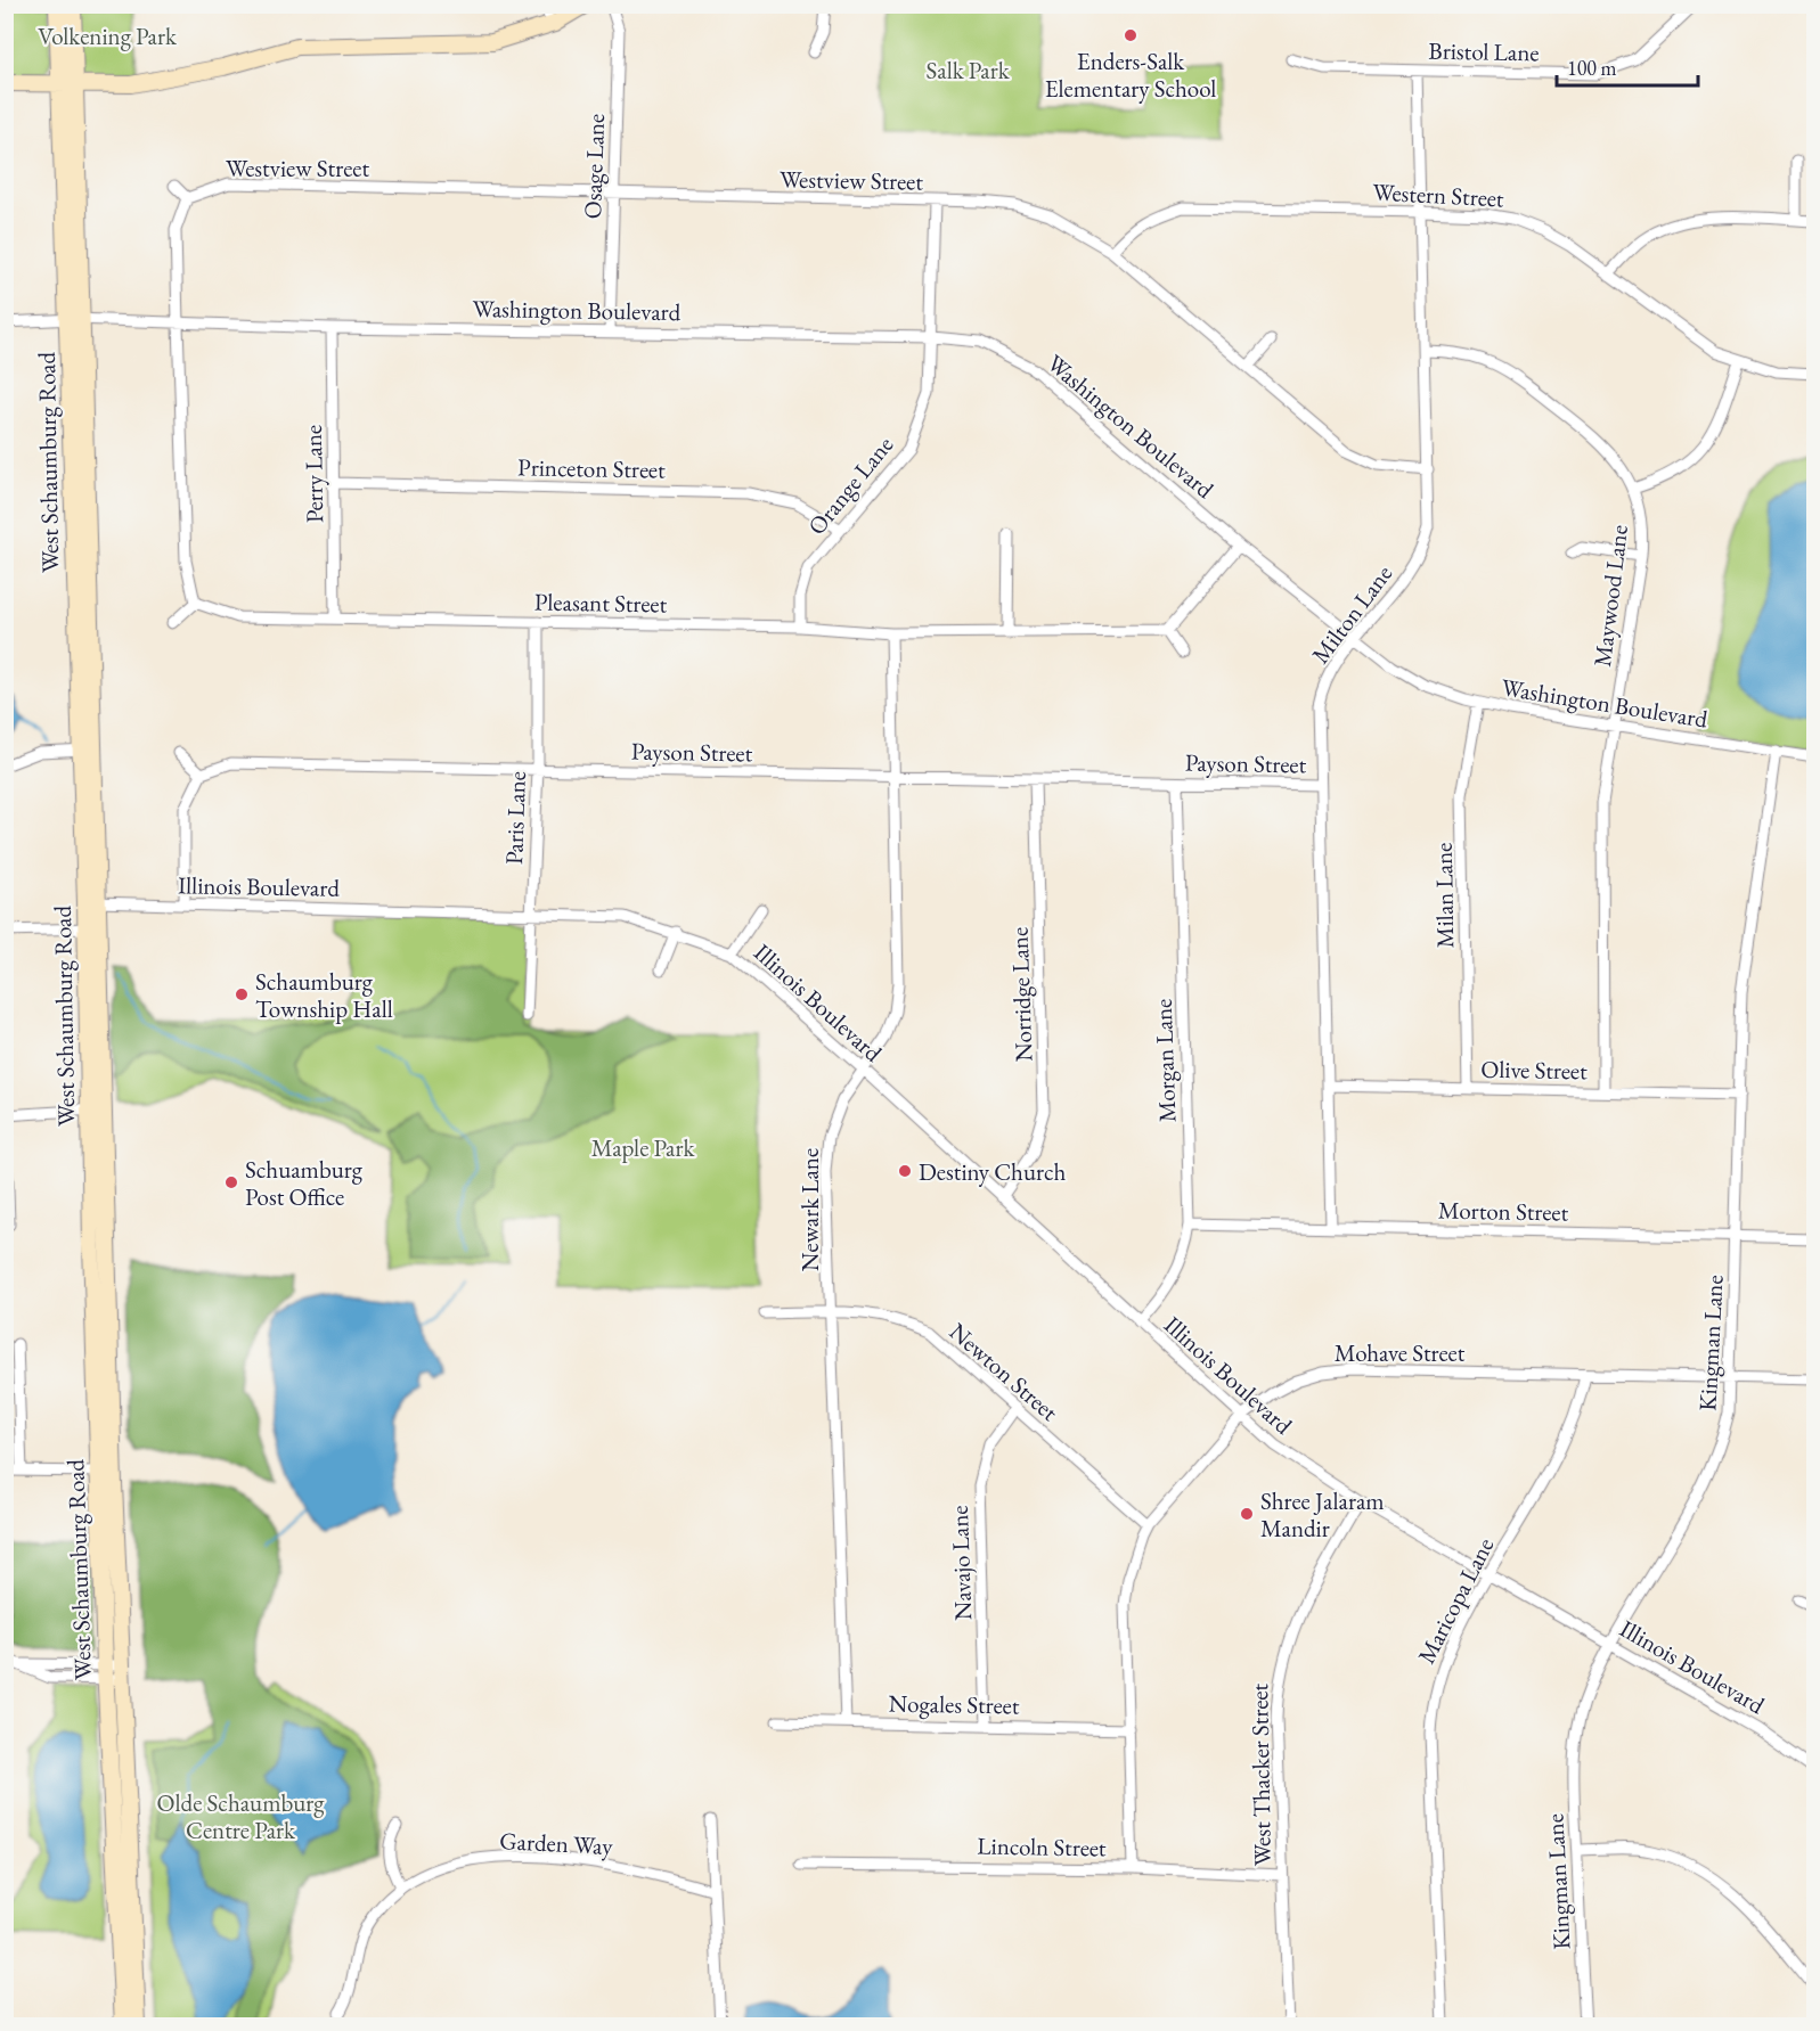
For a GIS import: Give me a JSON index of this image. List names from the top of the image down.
{
  "streets": {
    "main road": ["West Schaumburg Road"],
    "street": [
      "Bristol Lane",
      "Osage Lane",
      "Westview Street",
      "Western Street",
      "Washington Boulevard",
      "Princeton Street",
      "Perry Lane",
      "Orange Lane",
      "Maywood Lane",
      "Pleasant Street",
      "Milton Lane",
      "Payson Street",
      "Paris Lane",
      "Illinois Boulevard",
      "Milan Lane",
      "Norridge Lane",
      "Morgan Lane",
      "Olive Street",
      "Newark Lane",
      "Morton Street",
      "Kingman Lane",
      "Mohave Street",
      "Newton Street",
      "Navajo Lane",
      "Maricopa Lane",
      "Nogales Street",
      "West Thacker Street",
      "Garden Way",
      "Lincoln Street"
    ]
  },
  "crossings": [
    ["Bristol Lane", "Milton Lane"],
    ["Osage Lane", "Westview Street"],
    ["Osage Lane", "Washington Boulevard"],
    ["Westview Street", "Western Street"],
    ["Westview Street", "Orange Lane"],
    ["Westview Street", "Milton Lane"],
    ["Western Street", "Milton Lane"],
    ["Washington Boulevard", "West Schaumburg Road"],
    ["Washington Boulevard", "Perry Lane"],
    ["Washington Boulevard", "Orange Lane"],
    ["Washington Boulevard", "Maywood Lane"],
    ["Washington Boulevard", "Milton Lane"],
    ["Washington Boulevard", "Milan Lane"],
    ["Washington Boulevard", "Kingman Lane"],
    ["West Schaumburg Road", "Illinois Boulevard"],
    ["Princeton Street", "Perry Lane"],
    ["Princeton Street", "Orange Lane"],
    ["Perry Lane", "Pleasant Street"],
    ["Orange Lane", "Pleasant Street"],
    ["Maywood Lane", "Milton Lane"],
    ["Maywood Lane", "Olive Street"],
    ["Pleasant Street", "Paris Lane"],
    ["Pleasant Street", "Newark Lane"],
    ["Milton Lane", "Payson Street"],
    ["Milton Lane", "Olive Street"],
    ["Milton Lane", "Morton Street"],
    ["Payson Street", "Paris Lane"],
    ["Payson Street", "Norridge Lane"],
    ["Payson Street", "Morgan Lane"],
    ["Payson Street", "Newark Lane"],
    ["Paris Lane", "Illinois Boulevard"],
    ["Illinois Boulevard", "Norridge Lane"],
    ["Illinois Boulevard", "Morgan Lane"],
    ["Illinois Boulevard", "Newark Lane"],
    ["Illinois Boulevard", "Kingman Lane"],
    ["Illinois Boulevard", "Mohave Street"],
    ["Illinois Boulevard", "Maricopa Lane"],
    ["Illinois Boulevard", "West Thacker Street"],
    ["Milan Lane", "Olive Street"],
    ["Morgan Lane", "Morton Street"],
    ["Olive Street", "Kingman Lane"],
    ["Newark Lane", "Newton Street"],
    ["Newark Lane", "Nogales Street"],
    ["Morton Street", "Kingman Lane"],
    ["Kingman Lane", "Mohave Street"],
    ["Mohave Street", "Newton Street"],
    ["Mohave Street", "Maricopa Lane"],
    ["Mohave Street", "Nogales Street"],
    ["Mohave Street", "Lincoln Street"],
    ["Newton Street", "Navajo Lane"],
    ["Navajo Lane", "Nogales Street"],
    ["West Thacker Street", "Lincoln Street"]
  ],
  "parks": [
    "Volkening Park",
    "Salk Park",
    "Maple Park",
    "Olde Schaumburg Centre Park"
  ],
  "places": [
    "Enders-Salk Elementary School",
    "Schaumburg Township Hall",
    "Destiny Church",
    "Schuamburg Post Office",
    "Shree Jalaram Mandir"
  ],
  "scale_bar": "100 m"
}
